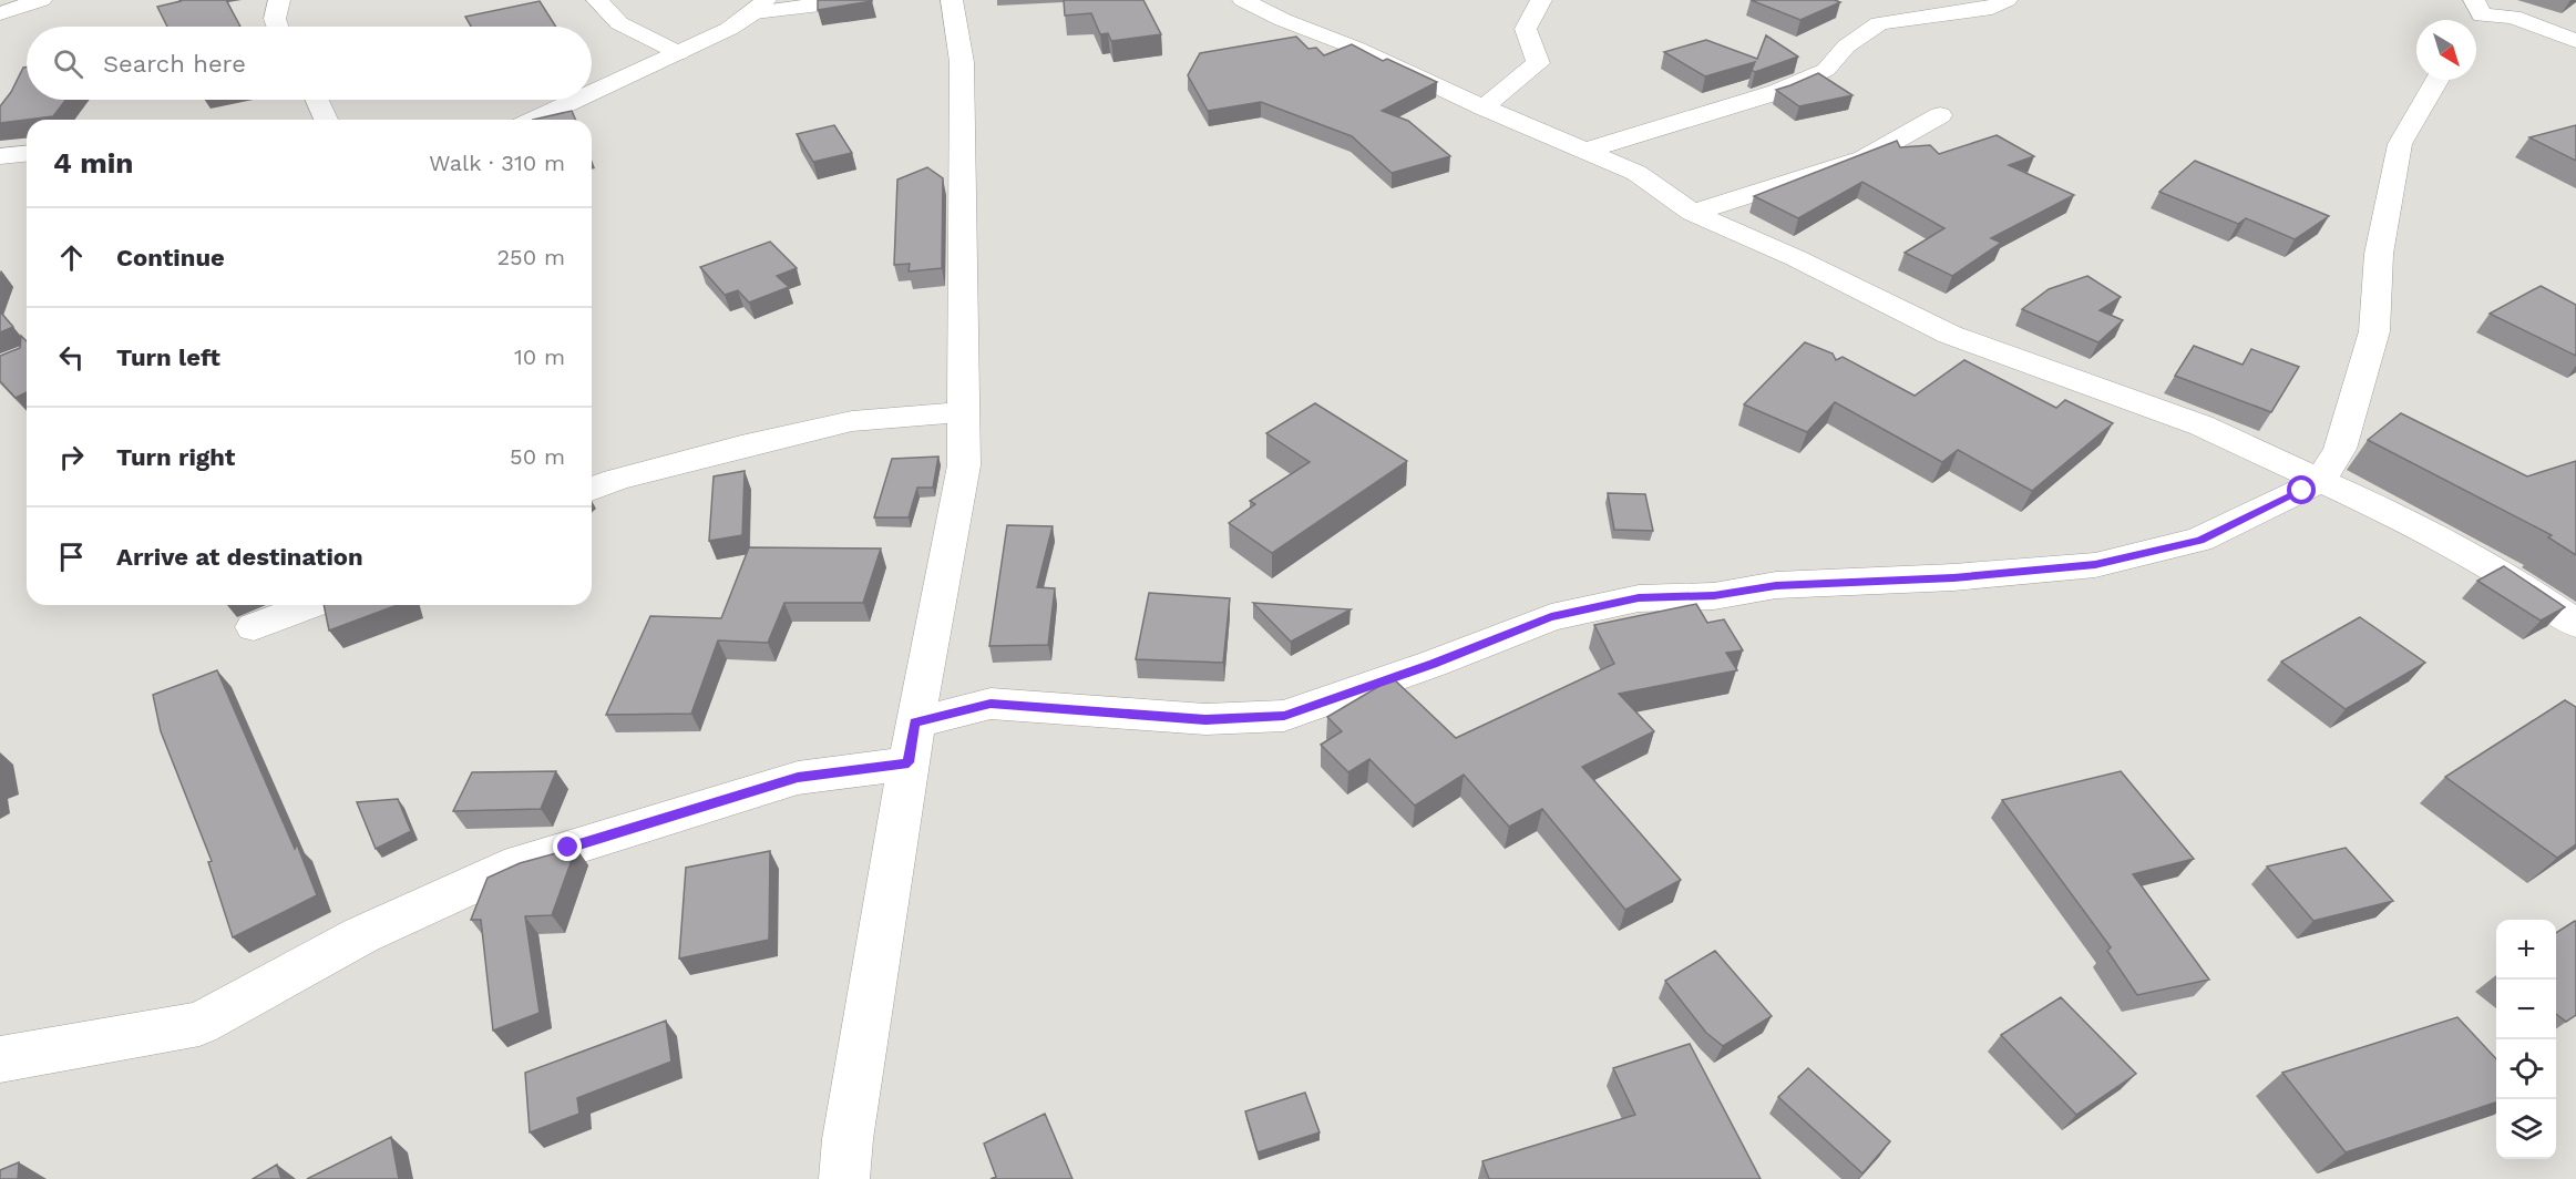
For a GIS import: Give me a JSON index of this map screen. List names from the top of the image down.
{
  "north": "bottom right",
  "page": {
    "search": "Search here",
    "heading": ["4 min", "Walk · 310 m"],
    "list": [
      ["Continue", "250 m"],
      ["Turn left", "10 m"],
      ["Turn right", "50 m"],
      "Arrive at destination"
    ],
    "map_buttons": ["+", "−"]
  }
}
